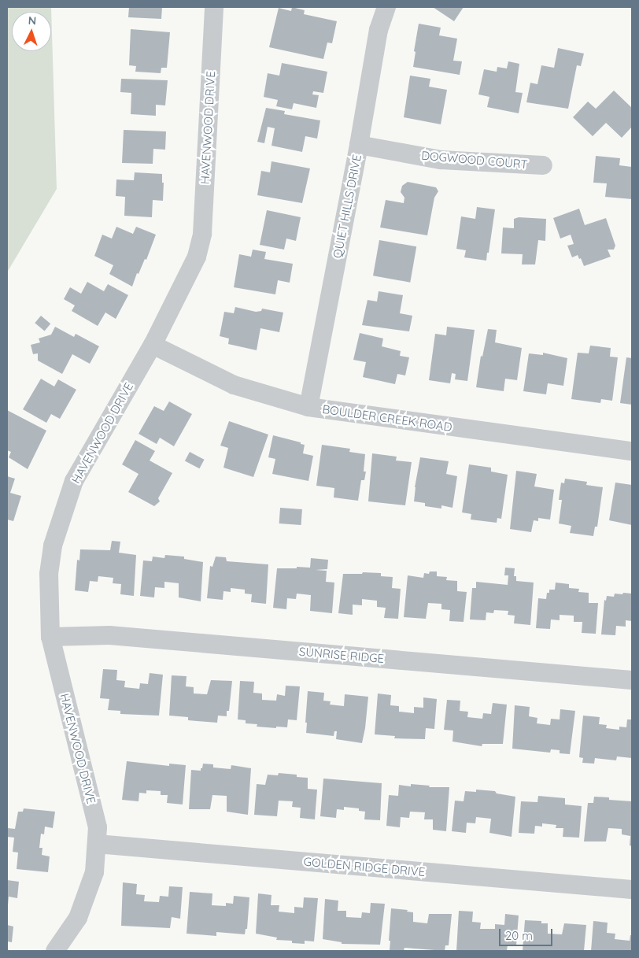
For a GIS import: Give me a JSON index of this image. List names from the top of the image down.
{
  "streets": {
    "street": [
      "HAVENWOOD DRIVE",
      "DOGWOOD COURT",
      "QUIET HILLS DRIVE",
      "BOULDER CREEK ROAD",
      "SUNRISE RIDGE",
      "GOLDEN RIDGE DRIVE"
    ]
  },
  "crossings": [
    ["HAVENWOOD DRIVE", "BOULDER CREEK ROAD"],
    ["HAVENWOOD DRIVE", "SUNRISE RIDGE"],
    ["HAVENWOOD DRIVE", "GOLDEN RIDGE DRIVE"],
    ["DOGWOOD COURT", "QUIET HILLS DRIVE"],
    ["QUIET HILLS DRIVE", "BOULDER CREEK ROAD"]
  ],
  "scale_bar": "20 m",
  "north": "top"
}
